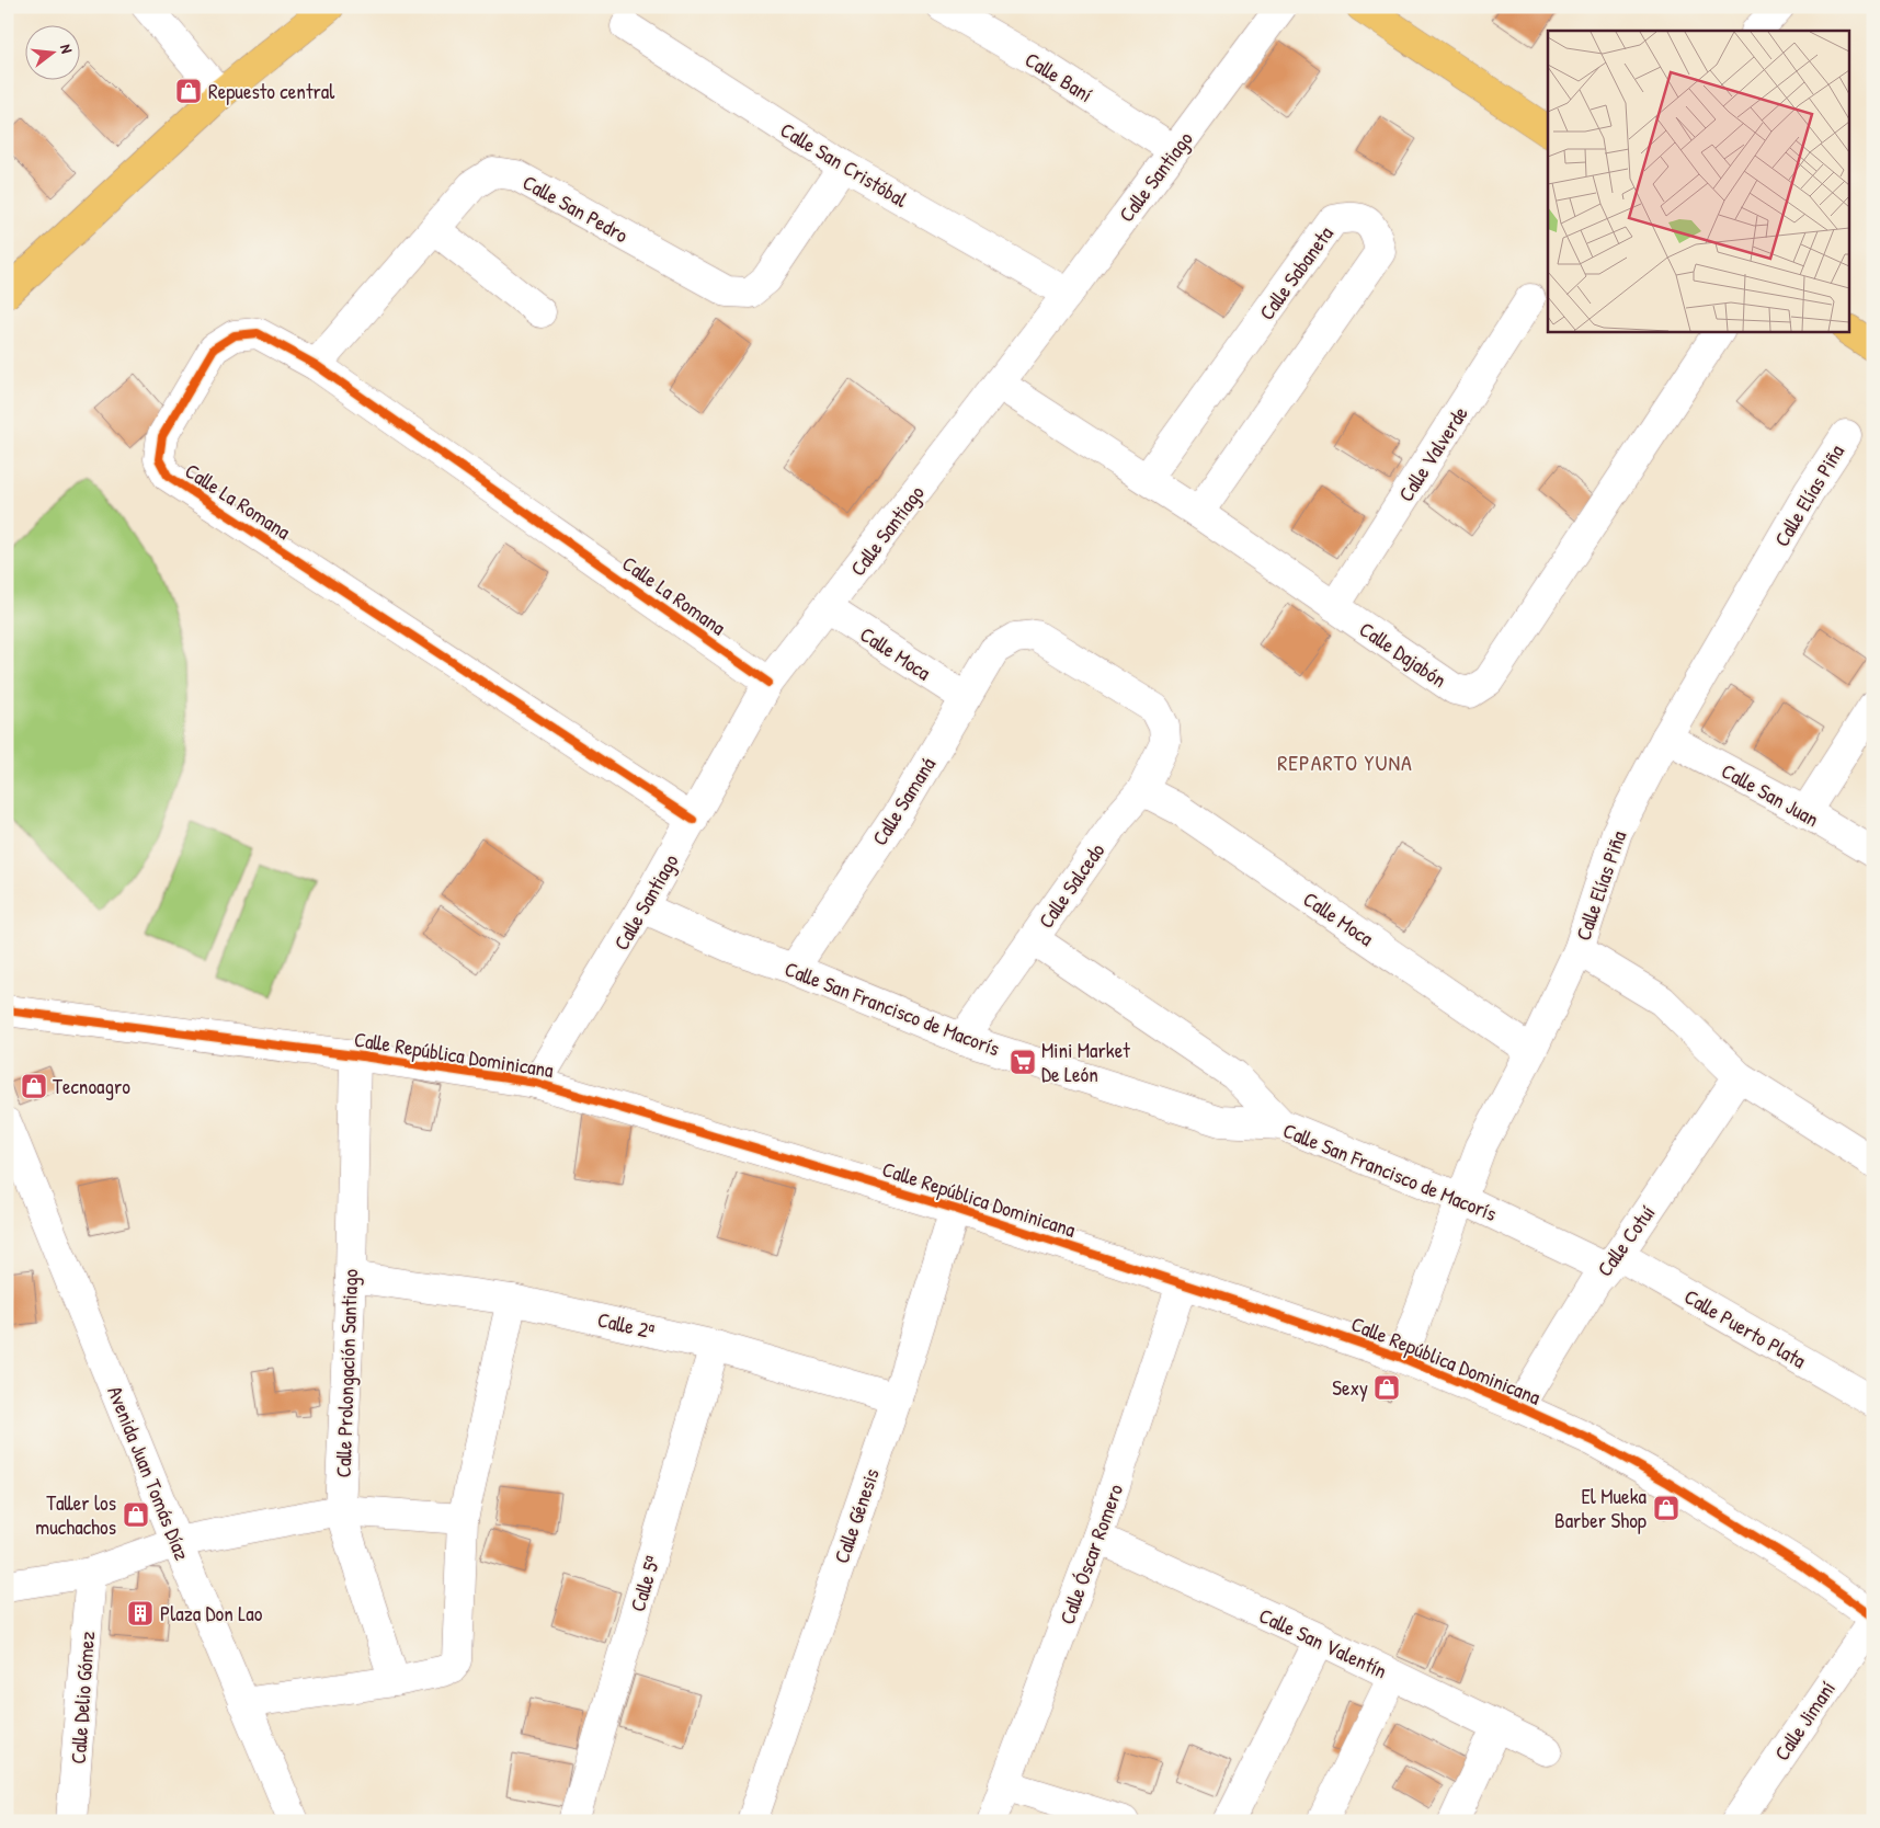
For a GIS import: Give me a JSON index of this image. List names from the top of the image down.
{
  "streets": {
    "street": [
      "Calle Baní",
      "Calle San Cristóbal",
      "Calle Santiago",
      "Calle San Pedro",
      "Calle Sabaneta",
      "Calle Valverde",
      "Calle Elías Piña",
      "Calle La Romana",
      "Calle Moca",
      "Calle Dajabón",
      "Calle San Juan",
      "Calle Samaná",
      "Calle Salcedo",
      "Calle San Francisco de Macorís",
      "Calle República Dominicana",
      "Calle Cotuí",
      "Calle 2ª",
      "Calle Puerto Plata",
      "Calle Prolongación Santiago",
      "Avenida Juan Tomás Díaz",
      "Calle Génesis",
      "Calle Óscar Romero",
      "Calle 5ª",
      "Calle San Valentín",
      "Calle Delio Gómez",
      "Calle Jimaní"
    ]
  },
  "crossings": [
    ["Calle Baní", "Calle Santiago"],
    ["Calle San Cristóbal", "Calle Santiago"],
    ["Calle San Cristóbal", "Calle San Pedro"],
    ["Calle Santiago", "Calle La Romana"],
    ["Calle Santiago", "Calle Moca"],
    ["Calle Santiago", "Calle Dajabón"],
    ["Calle Santiago", "Calle San Francisco de Macorís"],
    ["Calle Santiago", "Calle República Dominicana"],
    ["Calle San Pedro", "Calle La Romana"],
    ["Calle Sabaneta", "Calle Dajabón"],
    ["Calle Valverde", "Calle Dajabón"],
    ["Calle Elías Piña", "Calle Moca"],
    ["Calle Elías Piña", "Calle San Juan"],
    ["Calle Elías Piña", "Calle San Francisco de Macorís"],
    ["Calle Elías Piña", "Calle República Dominicana"],
    ["Calle Moca", "Calle Samaná"],
    ["Calle Moca", "Calle Salcedo"],
    ["Calle Samaná", "Calle Salcedo"],
    ["Calle Samaná", "Calle San Francisco de Macorís"],
    ["Calle Salcedo", "Calle San Francisco de Macorís"],
    ["Calle San Francisco de Macorís", "Calle Cotuí"],
    ["Calle San Francisco de Macorís", "Calle Puerto Plata"],
    ["Calle República Dominicana", "Calle Cotuí"],
    ["Calle República Dominicana", "Calle Prolongación Santiago"],
    ["Calle República Dominicana", "Calle Génesis"],
    ["Calle República Dominicana", "Calle Óscar Romero"],
    ["Calle República Dominicana", "Calle Jimaní"],
    ["Calle Cotuí", "Calle Puerto Plata"],
    ["Calle 2ª", "Calle Prolongación Santiago"],
    ["Calle 2ª", "Calle Génesis"],
    ["Calle 2ª", "Calle 5ª"],
    ["Calle Óscar Romero", "Calle San Valentín"]
  ],
  "districts": ["REPARTO YUNA"],
  "places": {
    "shop": [
      "Repuesto central",
      "Tecnoagro",
      "Sexy",
      "El Mueka Barber Shop",
      "Taller los muchachos"
    ],
    "supermarket": ["Mini Market De León"],
    "building": ["Plaza Don Lao"]
  },
  "north": "right"
}
